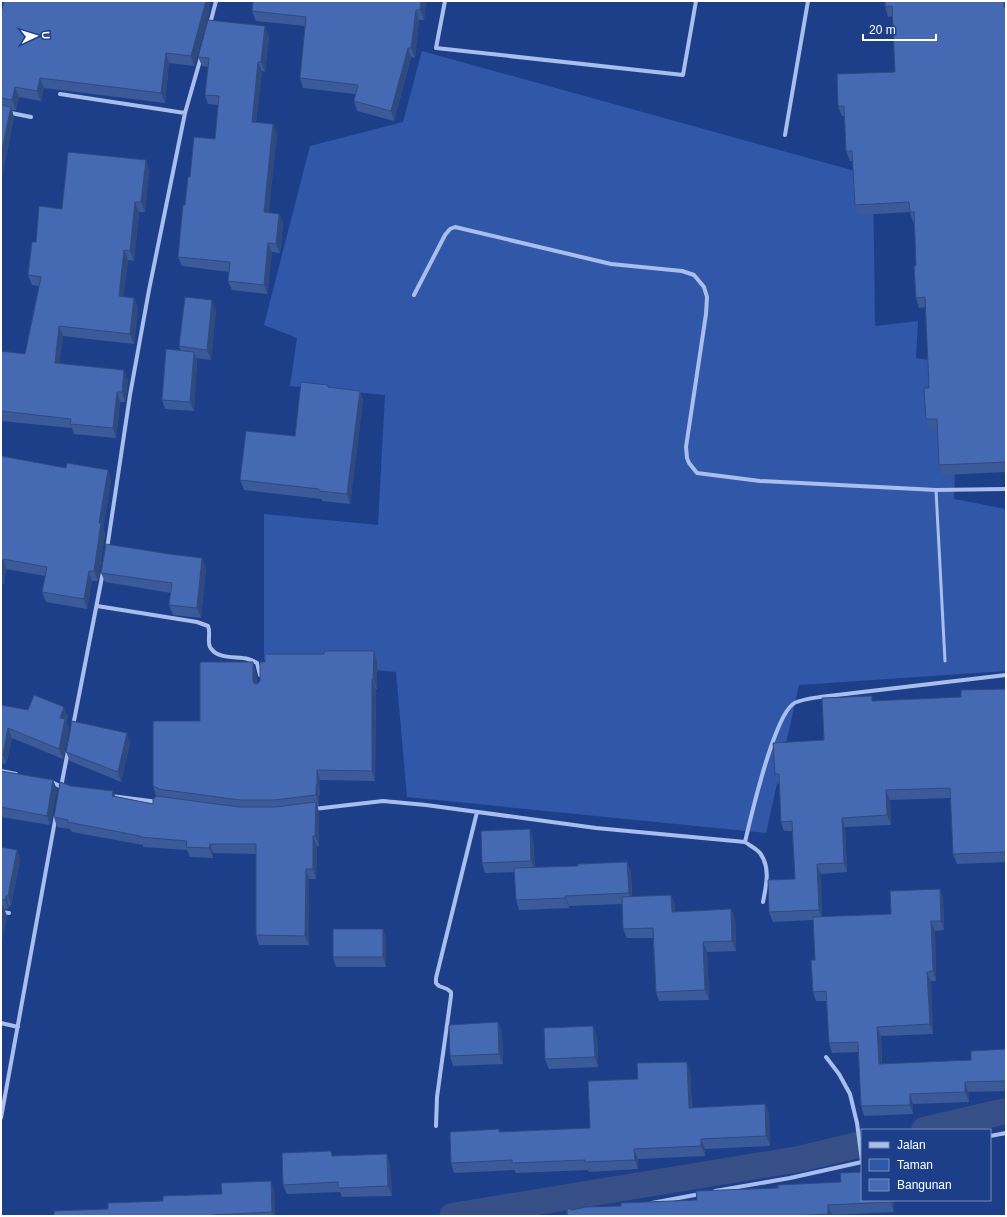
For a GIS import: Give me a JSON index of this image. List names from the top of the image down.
{
  "legend": ["Jalan", "Taman", "Bangunan"],
  "scale_bar": "20 m",
  "north": "right"
}
